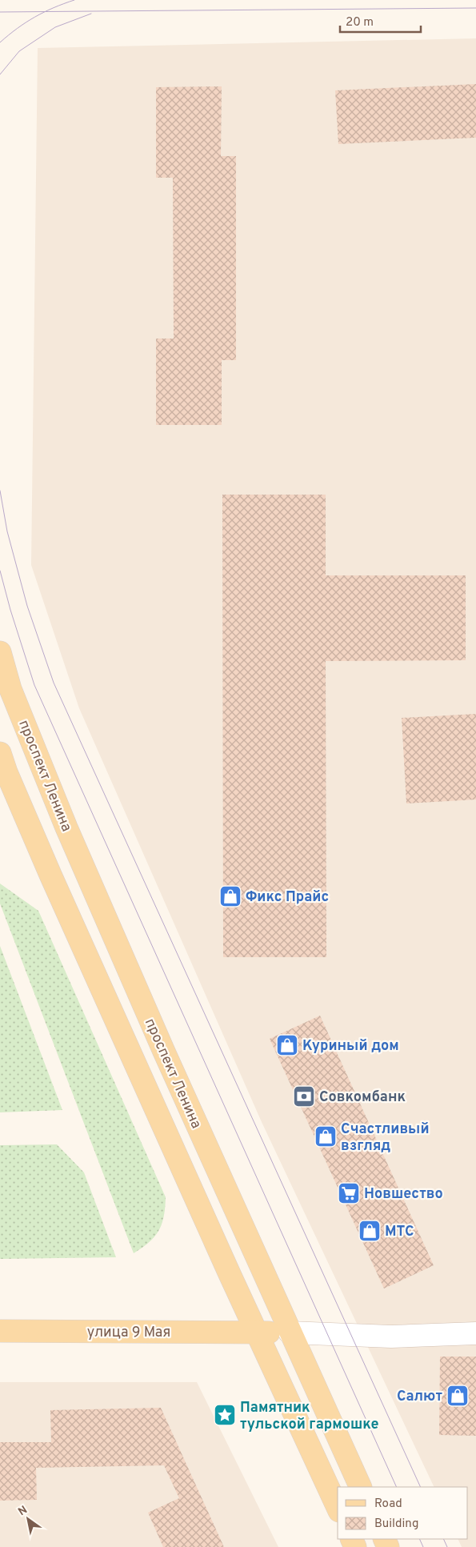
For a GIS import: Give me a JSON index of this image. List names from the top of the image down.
{
  "streets": {
    "main road": ["проспект Ленина", "улица 9 Мая"]
  },
  "crossings": [
    ["проспект Ленина", "улица 9 Мая"]
  ],
  "places": {
    "shop": [
      "Фикс Прайс",
      "Куриный дом",
      "Счастливый взгляд",
      "МТС",
      "Салют"
    ],
    "bank": ["Совкомбанк"],
    "supermarket": ["Новшество"],
    "place": ["Памятник тульской гармошке"]
  },
  "legend": ["Road", "Building"],
  "scale_bar": "20 m",
  "north": "top left"
}
